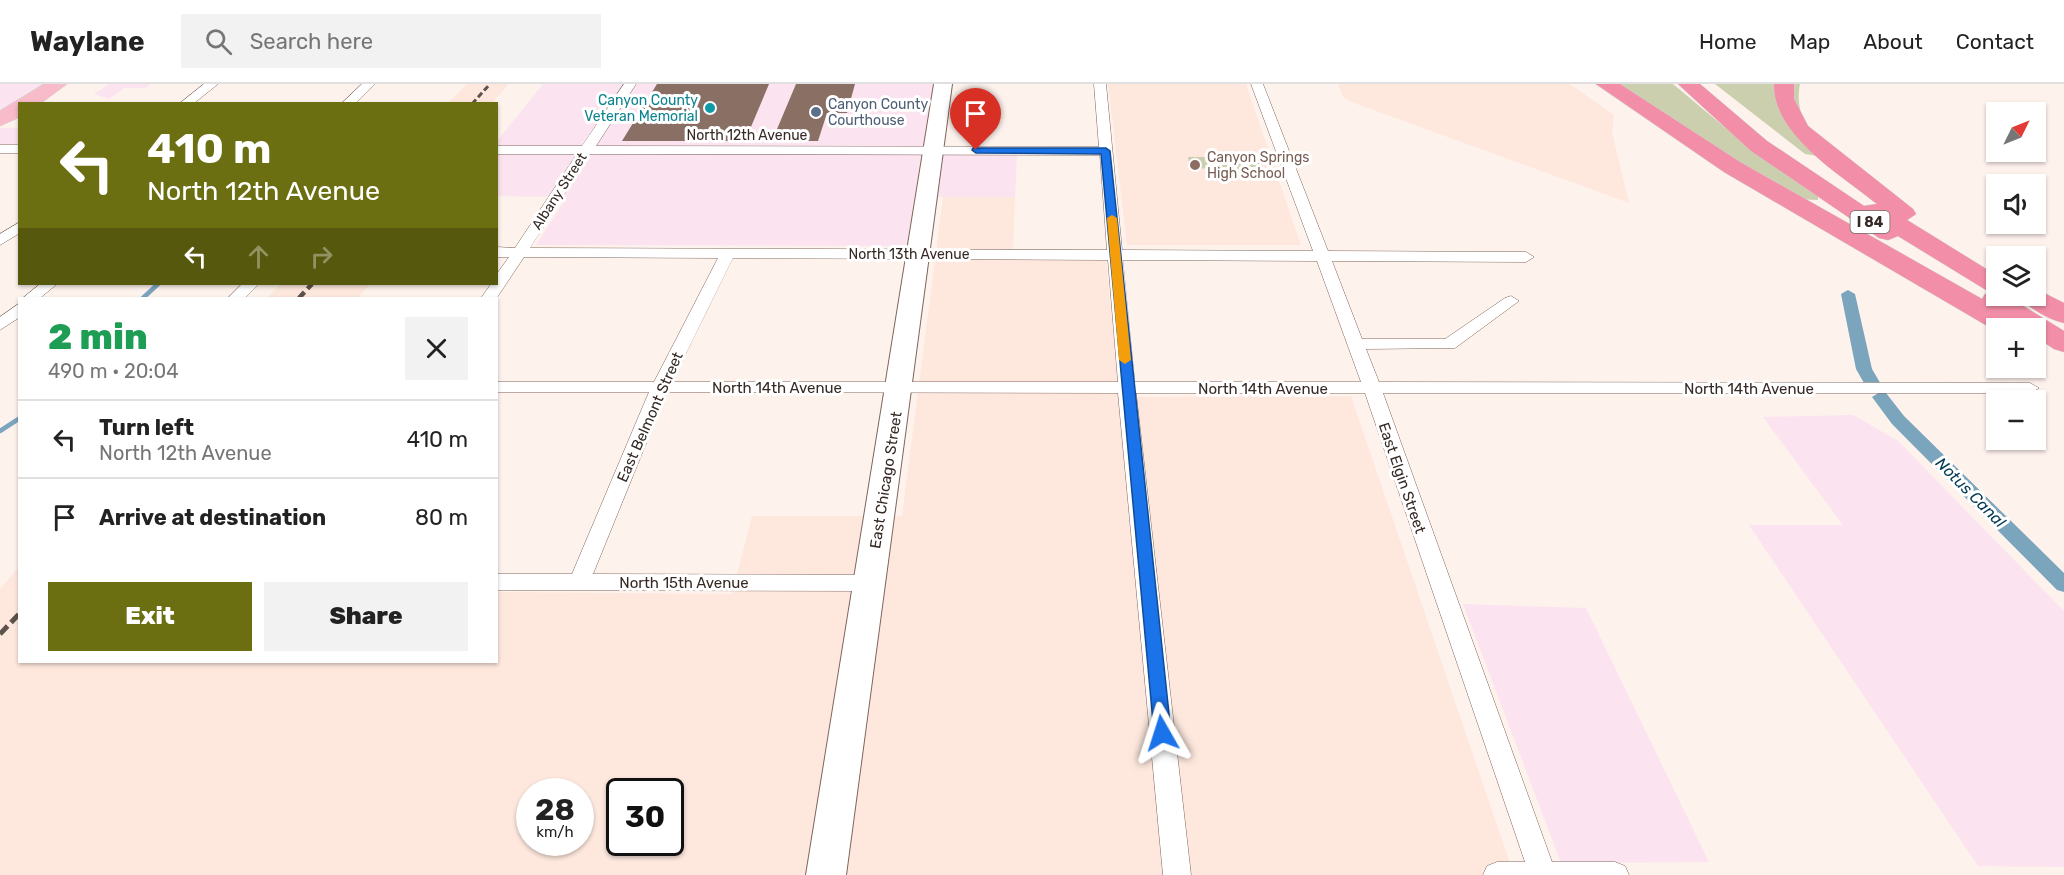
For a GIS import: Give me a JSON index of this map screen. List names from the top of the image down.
{
  "streets": {
    "highway": ["I 84"],
    "street": [
      "North 12th Avenue",
      "Albany Street",
      "North 13th Avenue",
      "North 14th Avenue",
      "East Belmont Street",
      "East Elgin Street",
      "East Chicago Street",
      "North 15th Avenue"
    ]
  },
  "crossings": [
    ["North 12th Avenue", "Albany Street"],
    ["North 12th Avenue", "East Chicago Street"],
    ["Albany Street", "North 13th Avenue"],
    ["North 13th Avenue", "East Belmont Street"],
    ["North 13th Avenue", "East Elgin Street"],
    ["North 13th Avenue", "East Chicago Street"],
    ["North 14th Avenue", "East Belmont Street"],
    ["North 14th Avenue", "East Elgin Street"],
    ["North 14th Avenue", "East Chicago Street"],
    ["East Belmont Street", "North 15th Avenue"],
    ["East Chicago Street", "North 15th Avenue"]
  ],
  "water": ["Notus Canal"],
  "places": ["Canyon County Veteran Memorial", "Canyon County Courthouse", "Canyon Springs High School"],
  "north": "top right",
  "page": {
    "header": "Waylane",
    "search": "Search here",
    "nav": [
      "Home",
      "Map",
      "About",
      "Contact"
    ],
    "map_buttons": ["+", "−"],
    "turn": ["410 m", "North 12th Avenue"],
    "heading": ["2 min", "490 m · 20:04"],
    "list": [
      {
        "name": "Turn left",
        "note": "North 12th Avenue",
        "value": "410 m"
      },
      {
        "name": "Arrive at destination",
        "value": "80 m"
      }
    ],
    "buttons": ["Exit", "Share"],
    "speed": "28 km/h",
    "limit": "30"
  }
}
